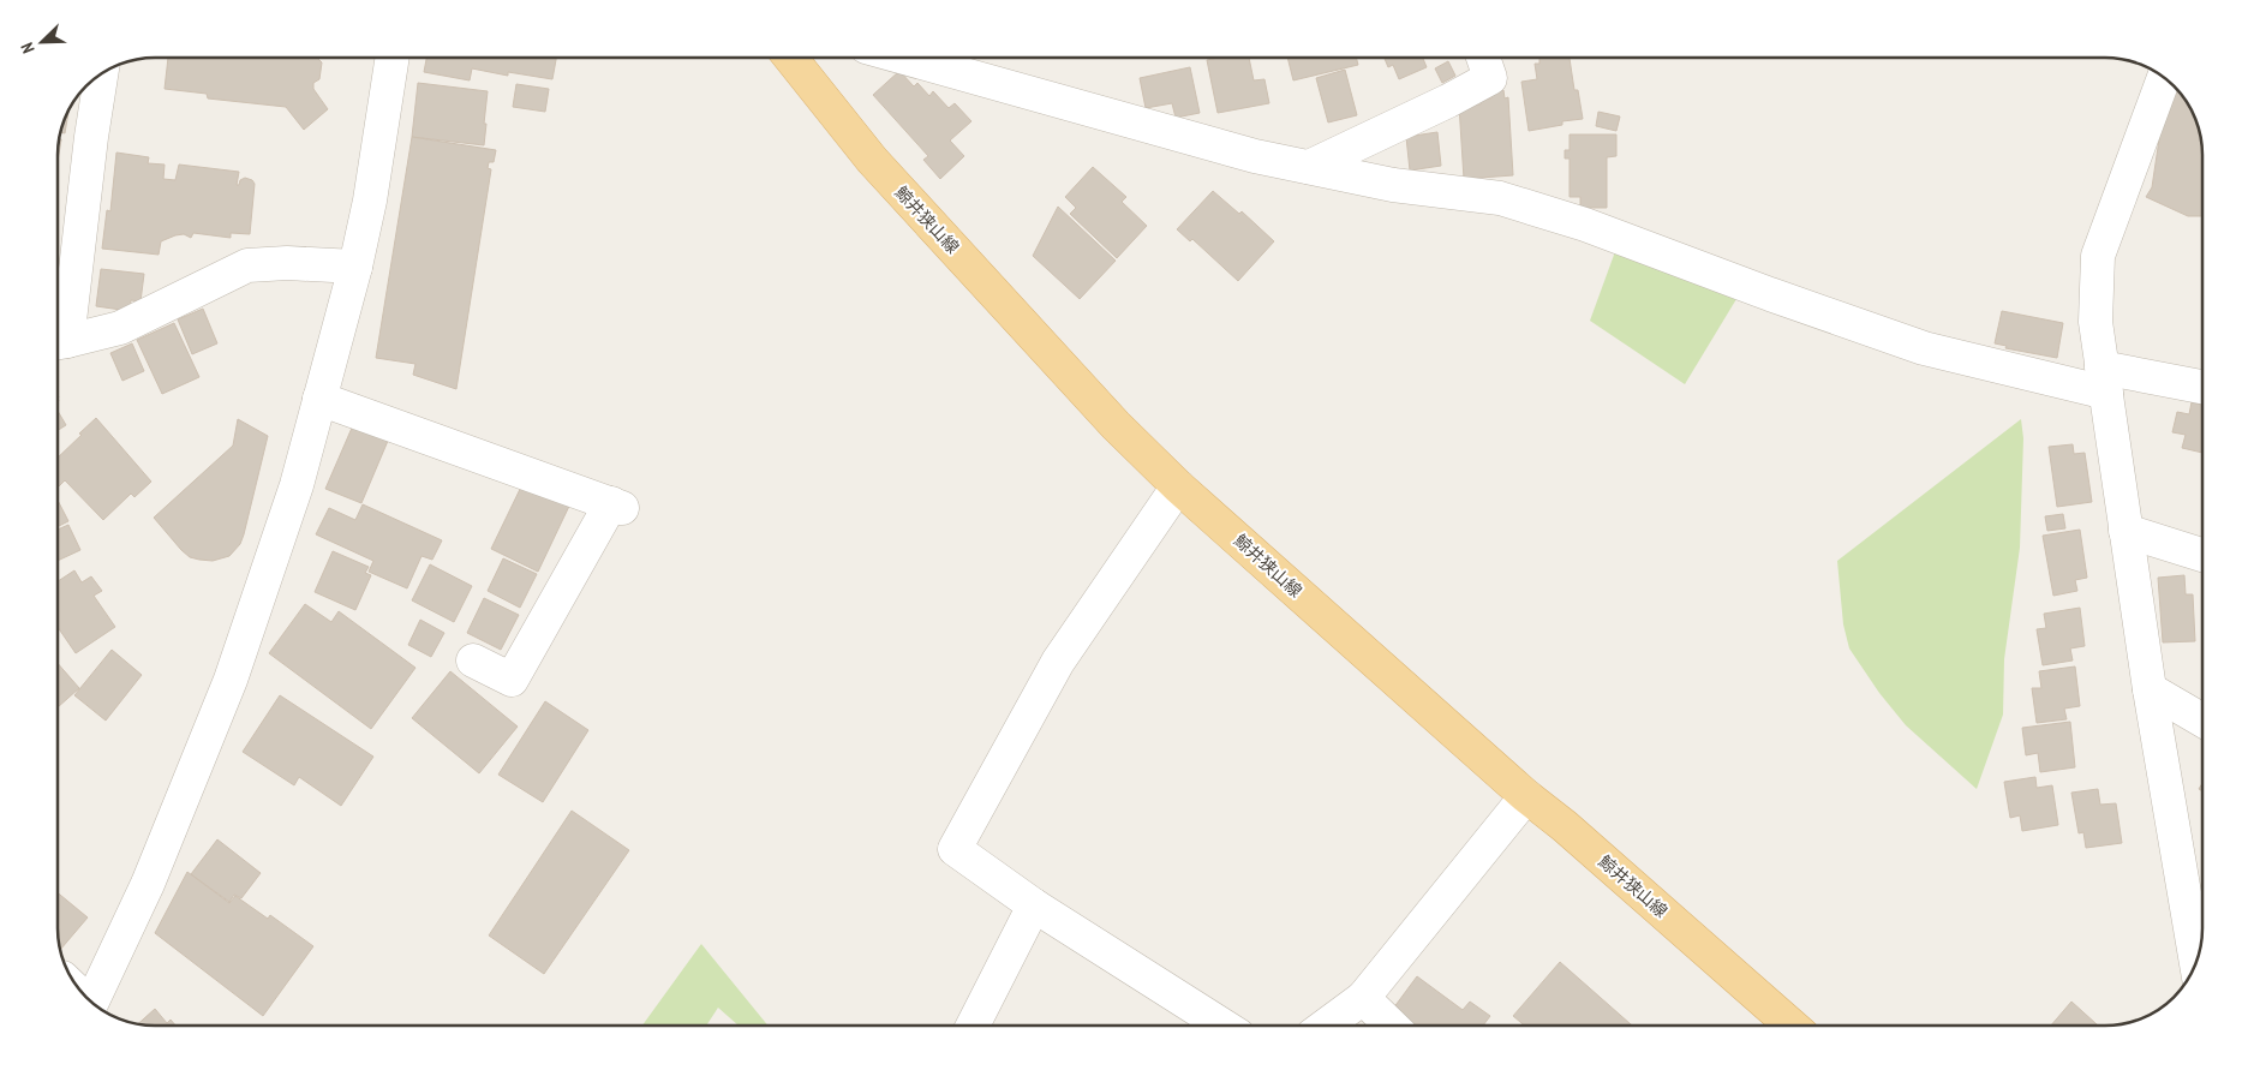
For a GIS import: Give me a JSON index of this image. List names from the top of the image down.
{
  "streets": {
    "main road": ["鯨井狭山線"]
  },
  "north": "bottom left"
}
